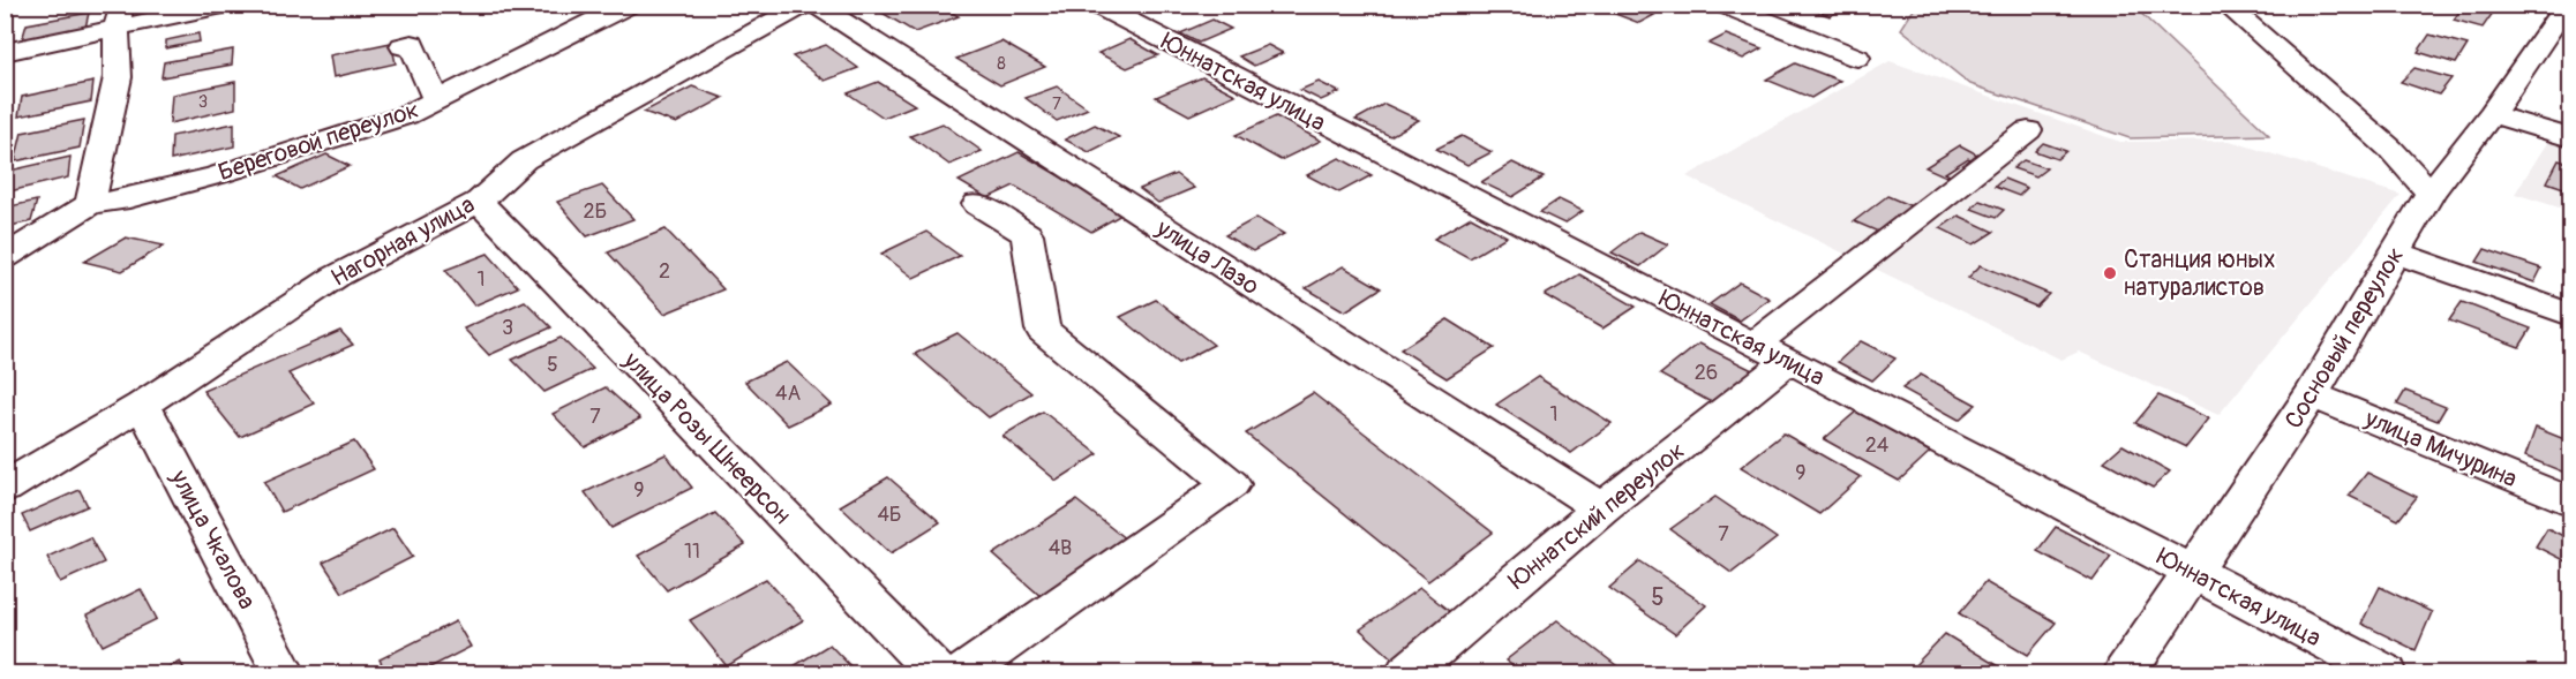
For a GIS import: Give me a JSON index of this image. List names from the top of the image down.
{
  "streets": {
    "street": [
      "Юннатская улица",
      "Береговой переулок",
      "Нагорная улица",
      "улица Лазо",
      "Сосновый переулок",
      "улица Розы Шнеерсон",
      "улица Мичурина",
      "Юннатский переулок",
      "улица Чкалова"
    ]
  },
  "crossings": [
    ["Юннатская улица", "Сосновый переулок"],
    ["Юннатская улица", "Юннатский переулок"],
    ["Нагорная улица", "улица Розы Шнеерсон"],
    ["Нагорная улица", "улица Чкалова"],
    ["улица Лазо", "Юннатский переулок"],
    ["Сосновый переулок", "улица Мичурина"]
  ],
  "places": ["Станция юных натуралистов"],
  "house_numbers": [
    "8",
    "3",
    "7",
    "2Б",
    "2",
    "1",
    "3",
    "5",
    "26",
    "4А",
    "1",
    "7",
    "24",
    "9",
    "9",
    "4Б",
    "7",
    "4В",
    "11",
    "5"
  ]
}
